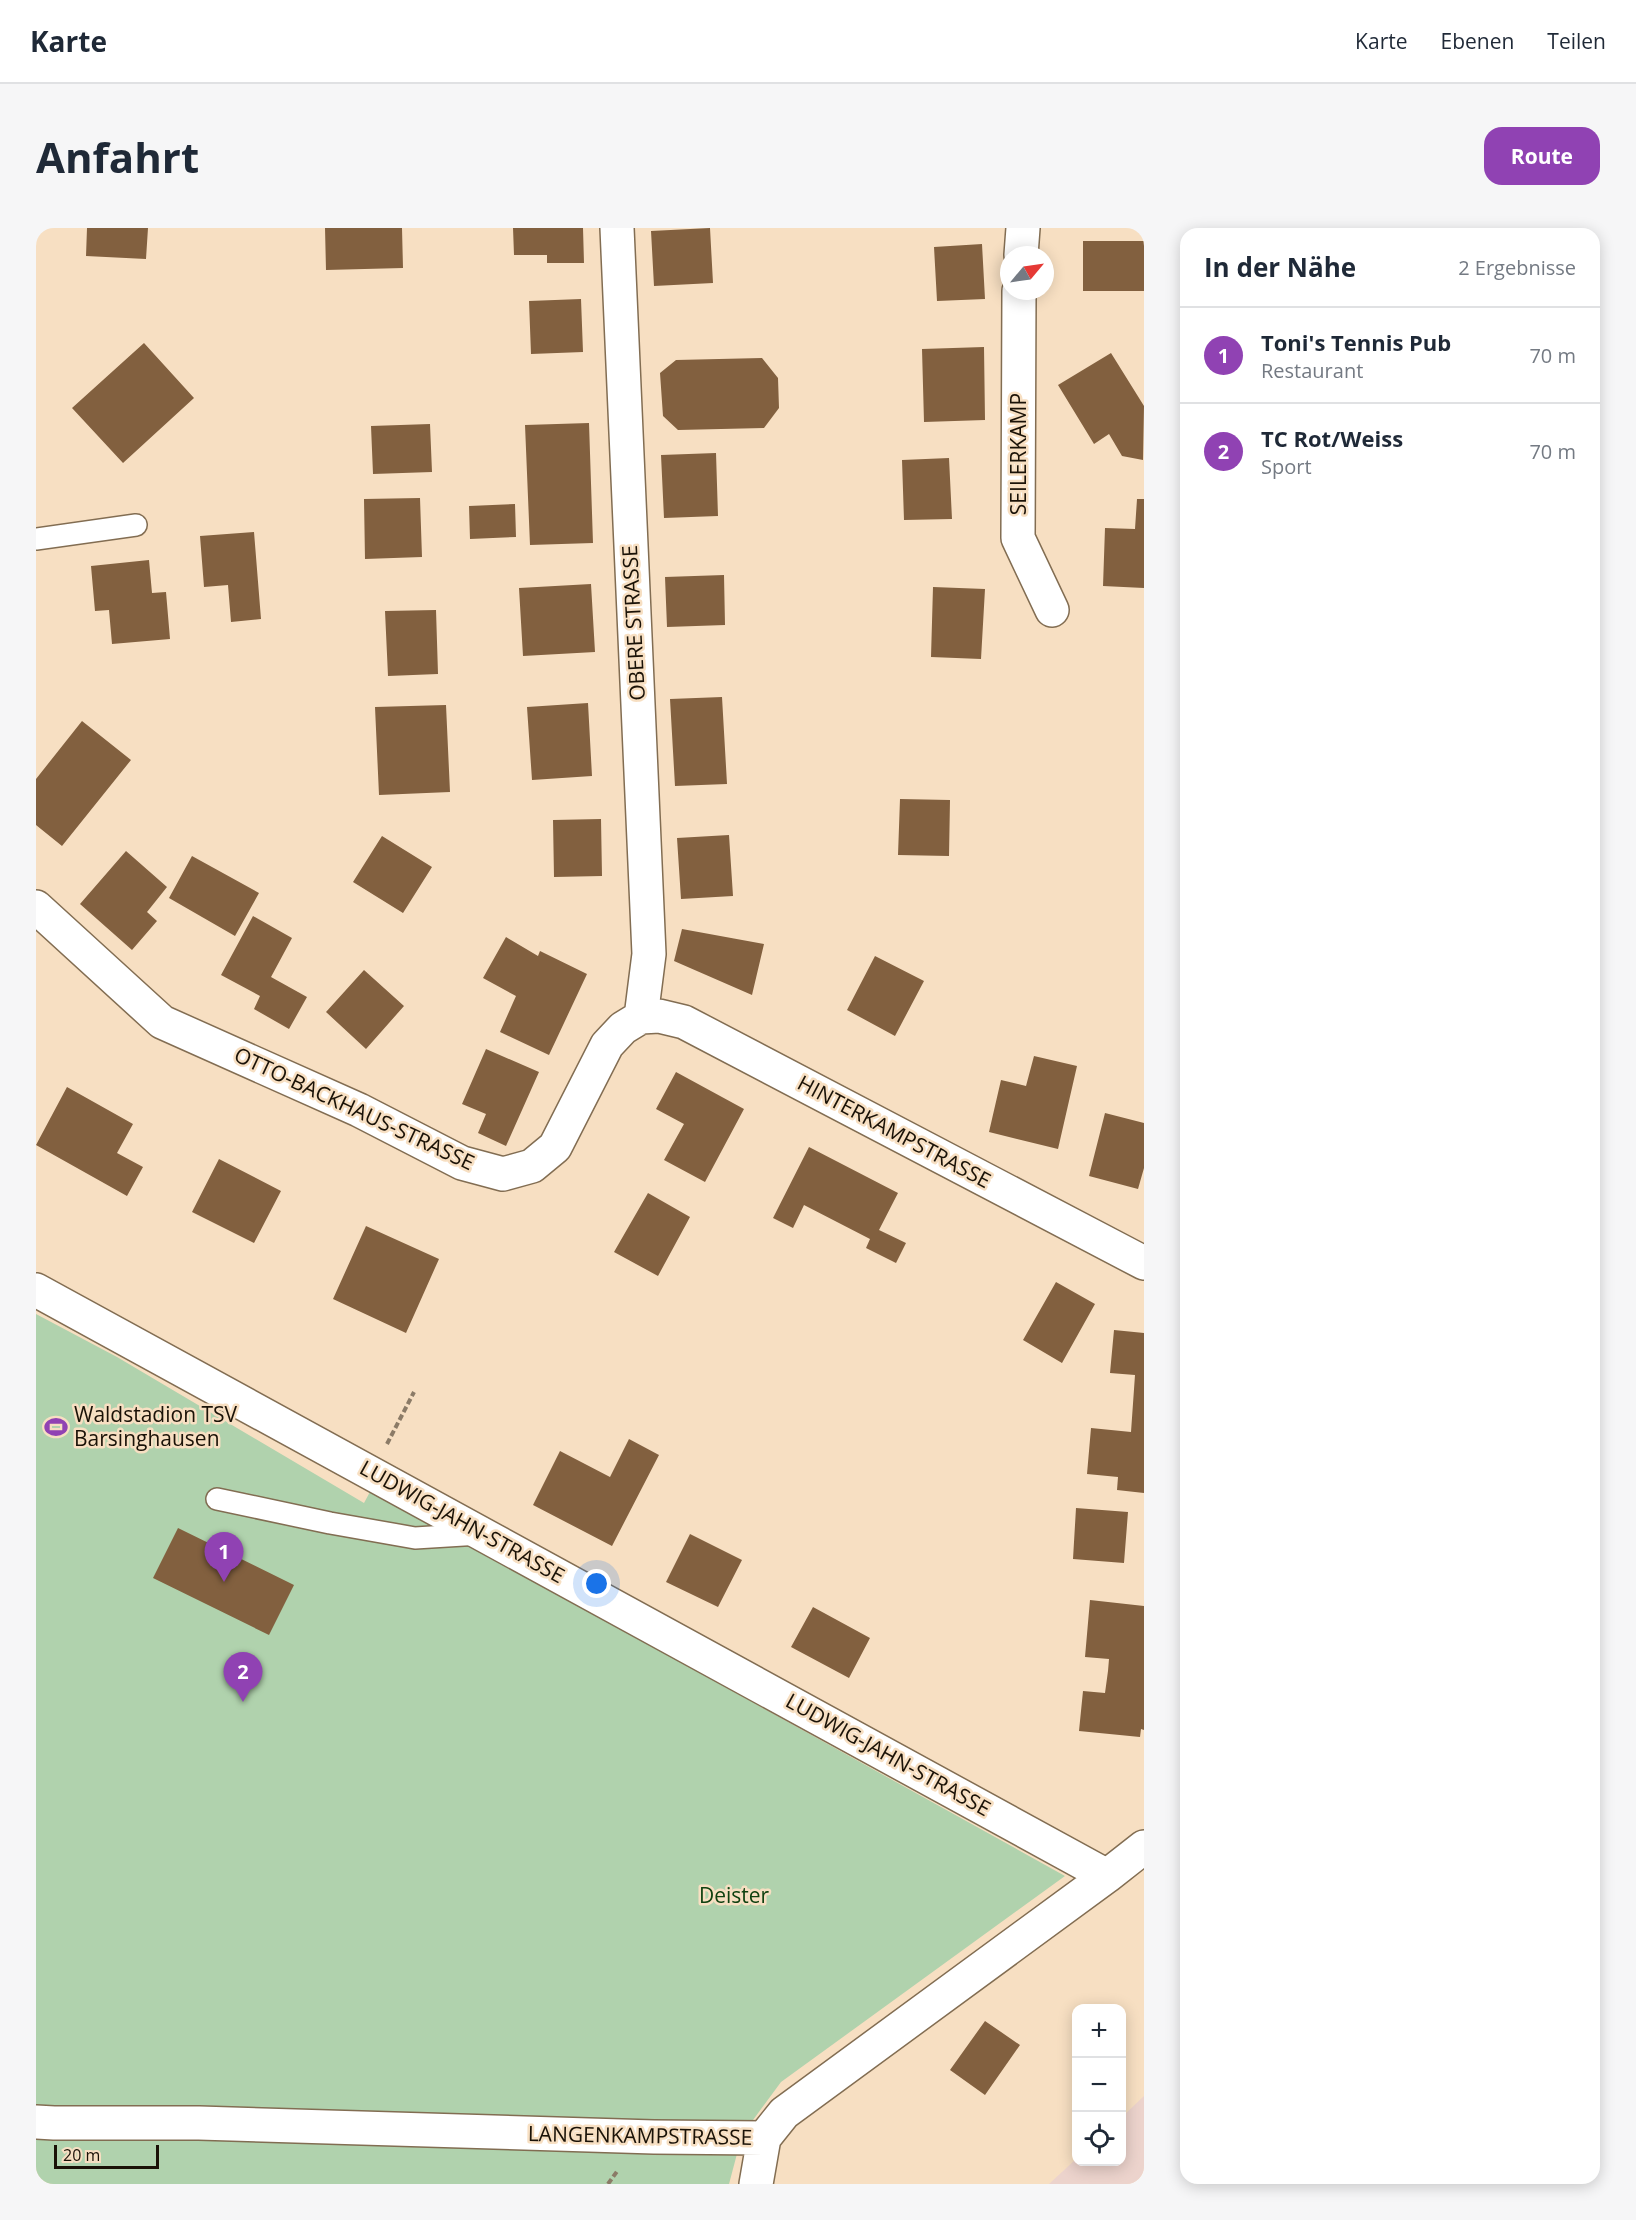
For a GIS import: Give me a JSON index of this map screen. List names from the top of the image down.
{
  "streets": {
    "street": [
      "SEILERKAMP",
      "OBERE STRASSE",
      "OTTO-BACKHAUS-STRASSE",
      "HINTERKAMPSTRASSE",
      "LUDWIG-JAHN-STRASSE",
      "LANGENKAMPSTRASSE"
    ]
  },
  "crossings": [
    ["OBERE STRASSE", "OTTO-BACKHAUS-STRASSE"],
    ["OBERE STRASSE", "HINTERKAMPSTRASSE"],
    ["OTTO-BACKHAUS-STRASSE", "HINTERKAMPSTRASSE"],
    ["LUDWIG-JAHN-STRASSE", "LANGENKAMPSTRASSE"]
  ],
  "parks": ["Deister"],
  "places": {
    "sports": ["Waldstadion TSV Barsinghausen"]
  },
  "scale_bar": "20 m",
  "north": "top right",
  "page": {
    "header": "Karte",
    "nav": ["Karte", "Ebenen", "Teilen"],
    "buttons": "Route",
    "title": "Anfahrt",
    "heading": ["In der Nähe", "2 Ergebnisse"],
    "list": [
      {
        "mark": "1",
        "name": "Toni's Tennis Pub",
        "note": "Restaurant",
        "value": "70 m"
      },
      {
        "mark": "2",
        "name": "TC Rot/Weiss",
        "note": "Sport",
        "value": "70 m"
      }
    ],
    "pins": ["1", "2"],
    "map_buttons": ["+", "−"],
    "scale": "20 m"
  }
}
